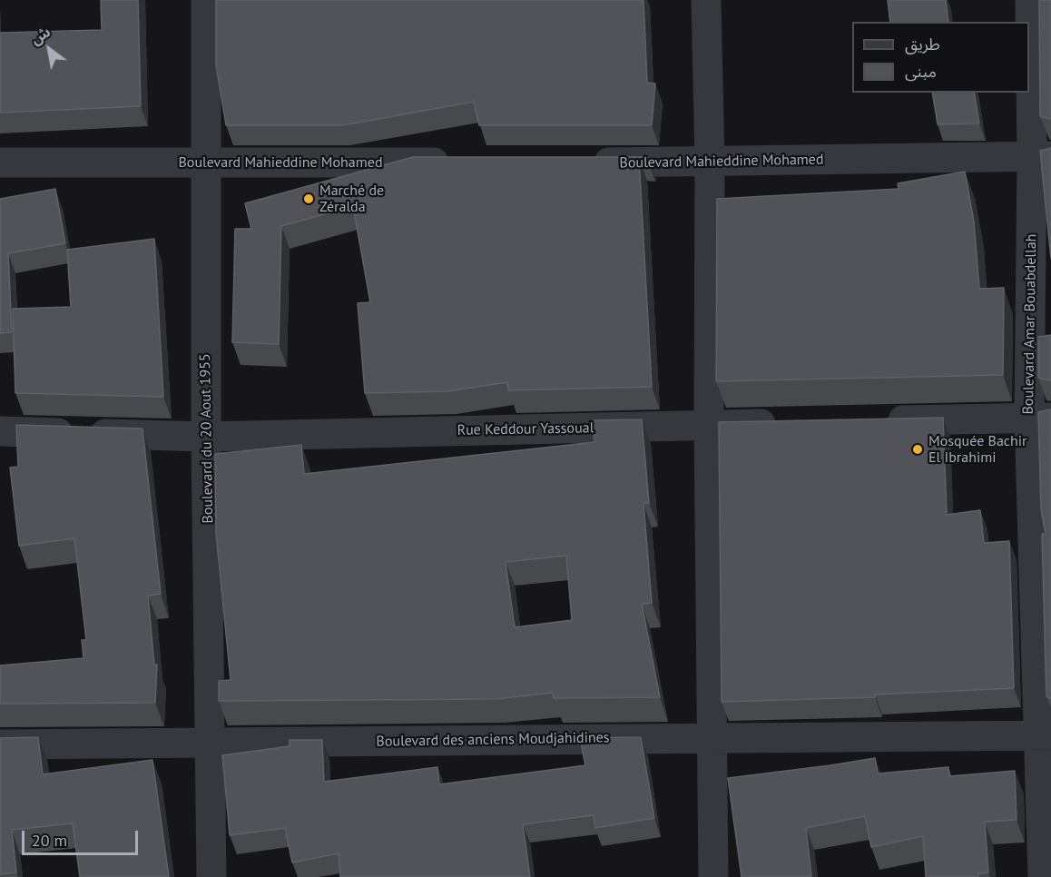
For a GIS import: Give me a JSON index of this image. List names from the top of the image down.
{
  "streets": {
    "street": [
      "Boulevard Mahieddine Mohamed",
      "Boulevard Amar Bouabdellah",
      "Rue Keddour Yassoual",
      "Boulevard du 20 Aout 1955",
      "Boulevard des anciens Moudjahidines"
    ]
  },
  "crossings": [
    ["Boulevard Mahieddine Mohamed", "Boulevard Amar Bouabdellah"],
    ["Boulevard Mahieddine Mohamed", "Boulevard du 20 Aout 1955"],
    ["Boulevard Amar Bouabdellah", "Boulevard des anciens Moudjahidines"],
    ["Rue Keddour Yassoual", "Boulevard du 20 Aout 1955"],
    ["Boulevard du 20 Aout 1955", "Boulevard des anciens Moudjahidines"]
  ],
  "places": ["Marché de Zéralda", "Mosquée Bachir El Ibrahimi"],
  "legend": ["طريق", "مبنى"],
  "scale_bar": "20 m",
  "north": "top left"
}
